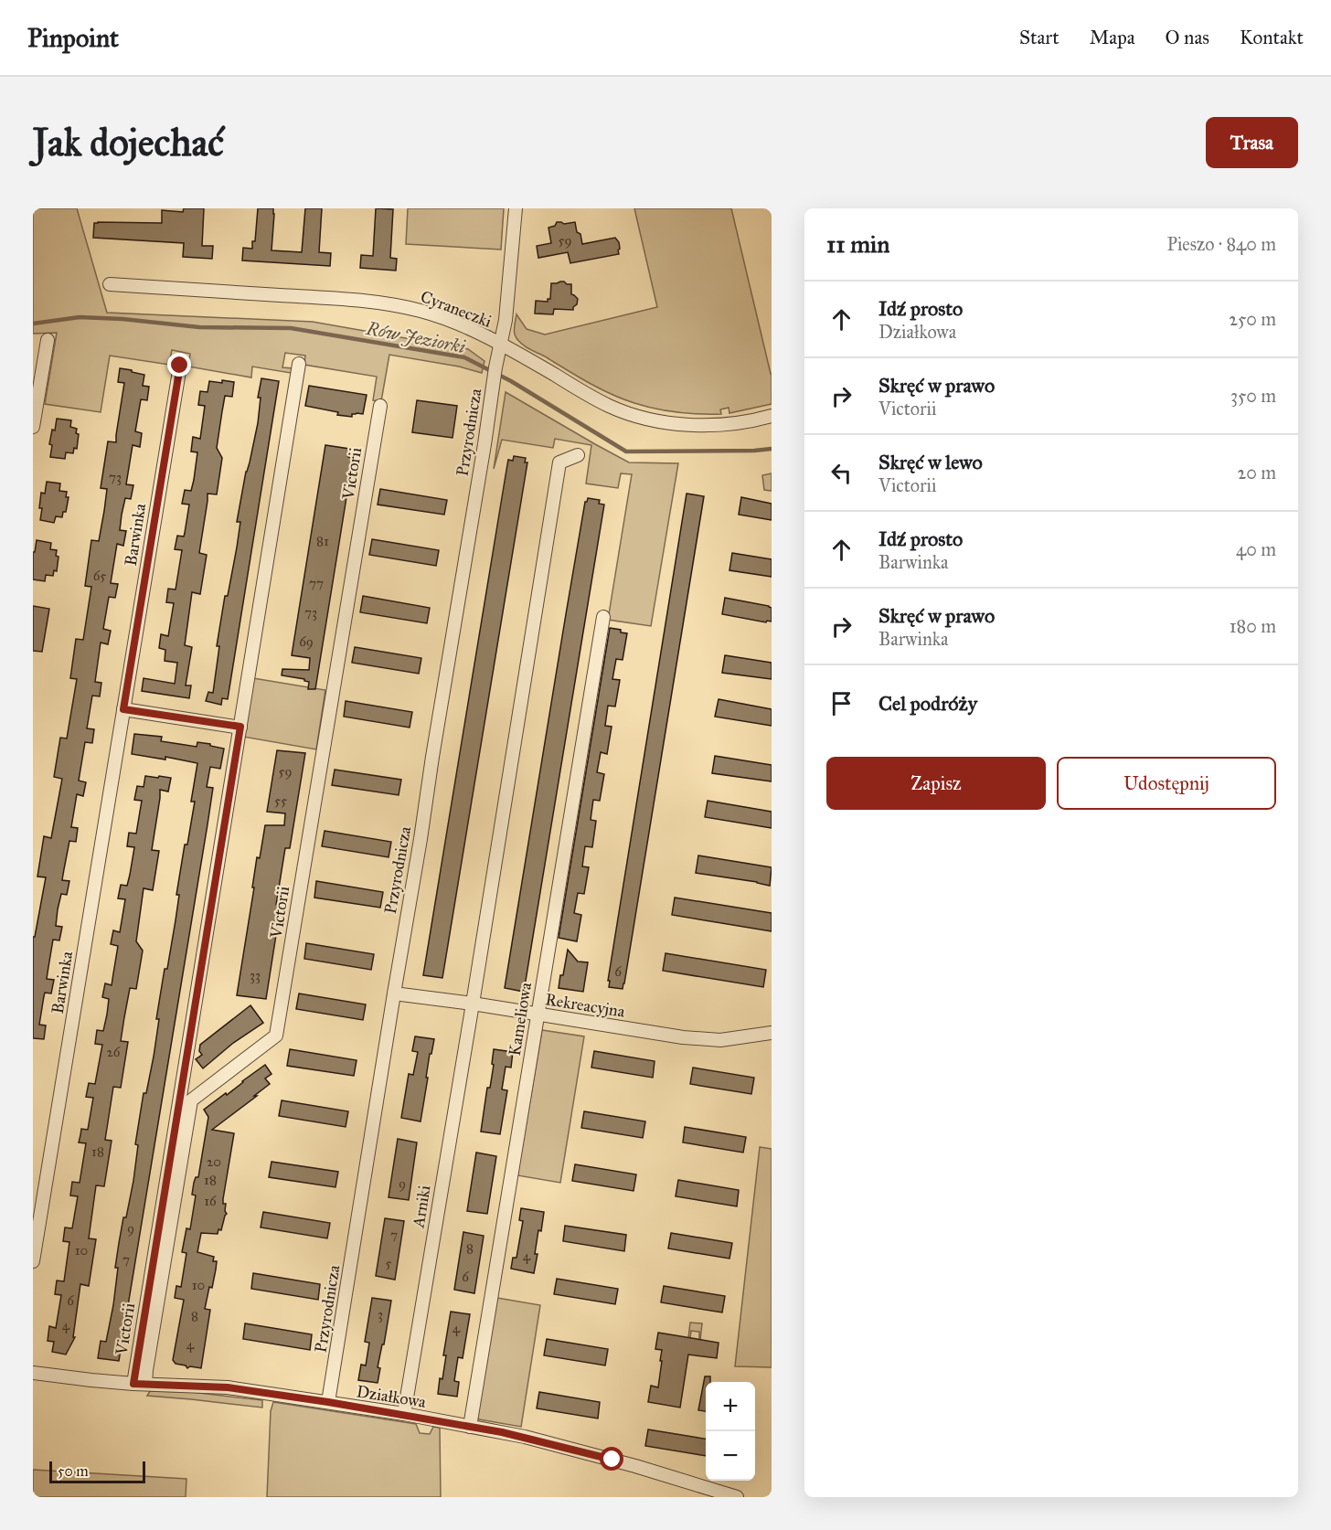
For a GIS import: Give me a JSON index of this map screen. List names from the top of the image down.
{
  "streets": {
    "street": [
      "Cyraneczki",
      "Przyrodnicza",
      "Victorii",
      "Barwinka",
      "Rekreacyjna",
      "Kameliowa",
      "Arniki",
      "Działkowa"
    ]
  },
  "crossings": [
    ["Cyraneczki", "Przyrodnicza"],
    ["Przyrodnicza", "Rekreacyjna"],
    ["Przyrodnicza", "Działkowa"],
    ["Victorii", "Działkowa"],
    ["Rekreacyjna", "Kameliowa"],
    ["Rekreacyjna", "Arniki"],
    ["Kameliowa", "Działkowa"],
    ["Arniki", "Działkowa"]
  ],
  "water": ["Rów Jeziorki"],
  "house_numbers": [
    "59",
    "73",
    "81",
    "65",
    "77",
    "73",
    "69",
    "59",
    "55",
    "6",
    "33",
    "26",
    "18",
    "20",
    "18",
    "9",
    "16",
    "9",
    "7",
    "8",
    "10",
    "4",
    "7",
    "5",
    "6",
    "10",
    "6",
    "3",
    "8",
    "4",
    "4",
    "4"
  ],
  "scale_bar": "50 m",
  "page": {
    "header": "Pinpoint",
    "nav": [
      "Start",
      "Mapa",
      "O nas",
      "Kontakt"
    ],
    "buttons": [
      "Trasa",
      ["Zapisz", "Udostępnij"]
    ],
    "title": "Jak dojechać",
    "heading": ["11 min", "Pieszo · 840 m"],
    "list": [
      ["Idź prosto", "Działkowa", "250 m"],
      ["Skręć w prawo", "Victorii", "350 m"],
      ["Skręć w lewo", "Victorii", "20 m"],
      ["Idź prosto", "Barwinka", "40 m"],
      ["Skręć w prawo", "Barwinka", "180 m"],
      "Cel podróży"
    ],
    "map_buttons": ["+", "−"],
    "scale": "50 m"
  }
}
